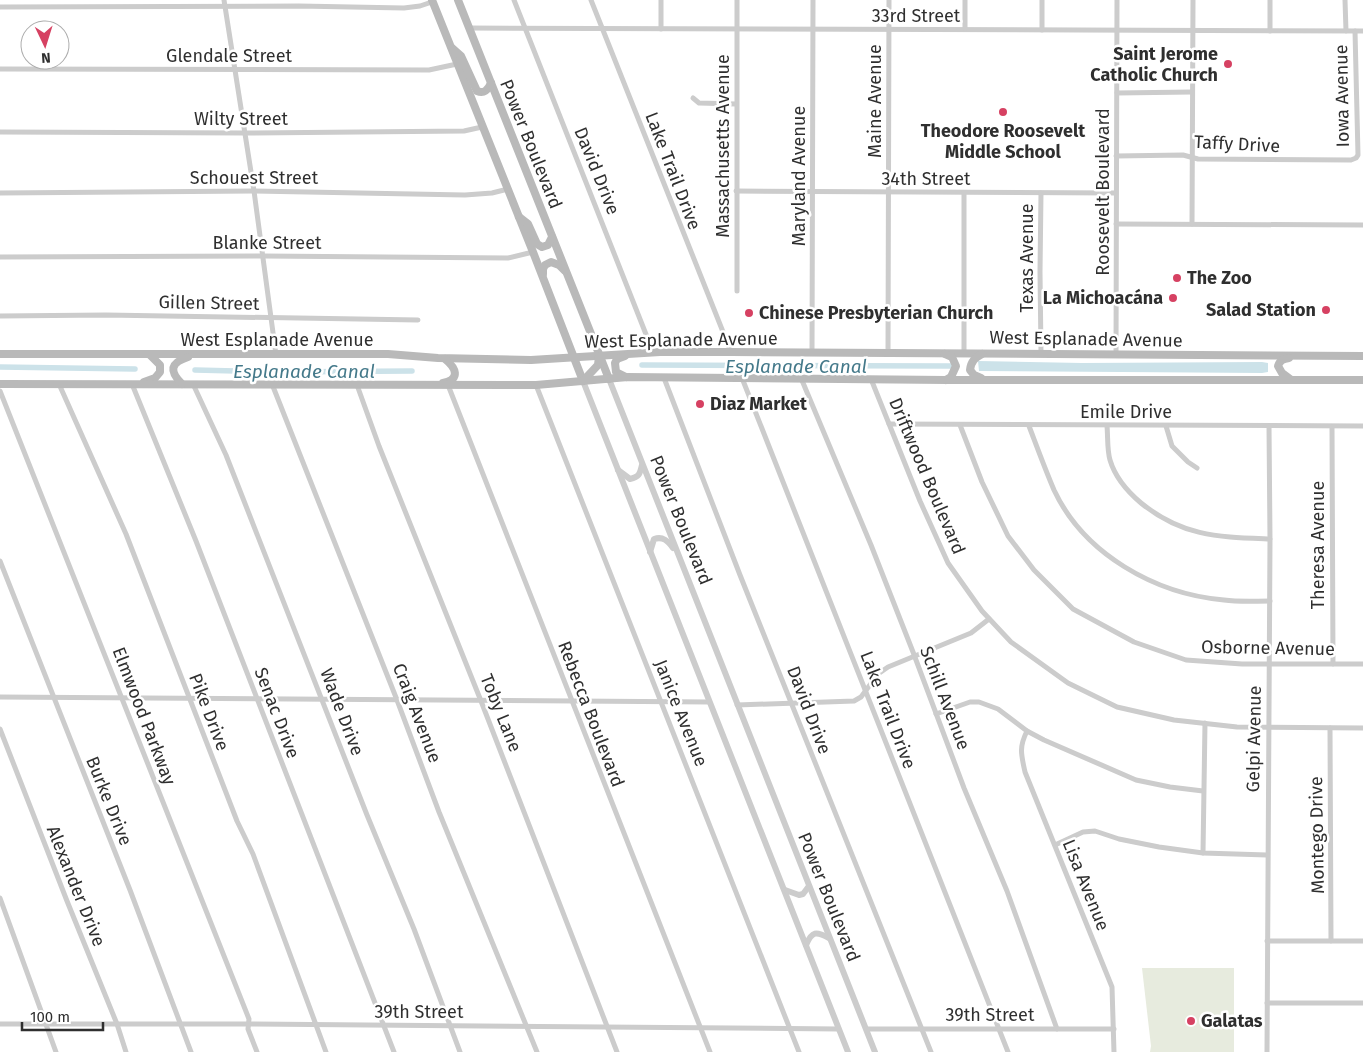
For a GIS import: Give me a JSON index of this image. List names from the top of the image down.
{
  "streets": {
    "main road": ["Power Boulevard", "West Esplanade Avenue"],
    "street": [
      "33rd Street",
      "Glendale Street",
      "Iowa Avenue",
      "Maine Avenue",
      "Wilty Street",
      "Taffy Drive",
      "Massachusetts Avenue",
      "David Drive",
      "Lake Trail Drive",
      "Maryland Avenue",
      "Schouest Street",
      "34th Street",
      "Roosevelt Boulevard",
      "Blanke Street",
      "Texas Avenue",
      "Gillen Street",
      "Emile Drive",
      "Driftwood Boulevard",
      "Theresa Avenue",
      "Osborne Avenue",
      "Schill Avenue",
      "Pike Drive",
      "Wade Drive",
      "Senac Drive",
      "Craig Avenue",
      "Toby Lane",
      "Janice Avenue",
      "Rebecca Boulevard",
      "Elmwood Parkway",
      "Gelpi Avenue",
      "Burke Drive",
      "Montego Drive",
      "Lisa Avenue",
      "Alexander Drive",
      "39th Street"
    ]
  },
  "crossings": [
    ["33rd Street", "Iowa Avenue"],
    ["33rd Street", "Maine Avenue"],
    ["33rd Street", "Power Boulevard"],
    ["33rd Street", "Massachusetts Avenue"],
    ["33rd Street", "David Drive"],
    ["33rd Street", "Lake Trail Drive"],
    ["33rd Street", "Maryland Avenue"],
    ["33rd Street", "Roosevelt Boulevard"],
    ["Iowa Avenue", "Taffy Drive"],
    ["Maine Avenue", "34th Street"],
    ["Maine Avenue", "West Esplanade Avenue"],
    ["Power Boulevard", "West Esplanade Avenue"],
    ["Power Boulevard", "39th Street"],
    ["Taffy Drive", "Roosevelt Boulevard"],
    ["Massachusetts Avenue", "34th Street"],
    ["David Drive", "West Esplanade Avenue"],
    ["David Drive", "39th Street"],
    ["Lake Trail Drive", "West Esplanade Avenue"],
    ["Lake Trail Drive", "39th Street"],
    ["Maryland Avenue", "34th Street"],
    ["Maryland Avenue", "West Esplanade Avenue"],
    ["34th Street", "Roosevelt Boulevard"],
    ["34th Street", "Texas Avenue"],
    ["Roosevelt Boulevard", "West Esplanade Avenue"],
    ["Texas Avenue", "West Esplanade Avenue"],
    ["West Esplanade Avenue", "Driftwood Boulevard"],
    ["West Esplanade Avenue", "Schill Avenue"],
    ["West Esplanade Avenue", "Pike Drive"],
    ["West Esplanade Avenue", "Wade Drive"],
    ["West Esplanade Avenue", "Senac Drive"],
    ["West Esplanade Avenue", "Craig Avenue"],
    ["West Esplanade Avenue", "Toby Lane"],
    ["West Esplanade Avenue", "Janice Avenue"],
    ["West Esplanade Avenue", "Rebecca Boulevard"],
    ["Emile Drive", "Driftwood Boulevard"],
    ["Emile Drive", "Theresa Avenue"],
    ["Emile Drive", "Osborne Avenue"],
    ["Emile Drive", "Gelpi Avenue"],
    ["Driftwood Boulevard", "Gelpi Avenue"],
    ["Driftwood Boulevard", "Montego Drive"],
    ["Theresa Avenue", "Osborne Avenue"],
    ["Osborne Avenue", "Gelpi Avenue"],
    ["Schill Avenue", "39th Street"],
    ["Pike Drive", "39th Street"],
    ["Wade Drive", "39th Street"],
    ["Senac Drive", "39th Street"],
    ["Craig Avenue", "39th Street"],
    ["Toby Lane", "39th Street"],
    ["Janice Avenue", "39th Street"],
    ["Rebecca Boulevard", "39th Street"],
    ["Elmwood Parkway", "39th Street"],
    ["Burke Drive", "39th Street"],
    ["Lisa Avenue", "39th Street"],
    ["Alexander Drive", "39th Street"]
  ],
  "water": ["Esplanade Canal"],
  "places": [
    "Saint Jerome Catholic Church",
    "Theodore Roosevelt Middle School",
    "The Zoo",
    "La Michoacána",
    "Salad Station",
    "Chinese Presbyterian Church",
    "Diaz Market",
    "Galatas"
  ],
  "scale_bar": "100 m",
  "north": "bottom"
}
